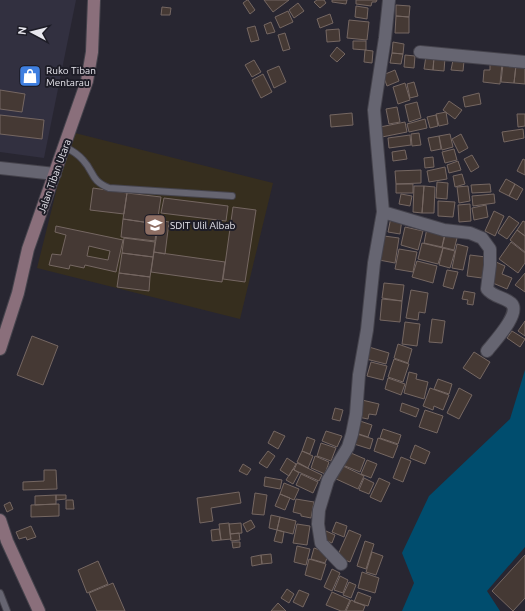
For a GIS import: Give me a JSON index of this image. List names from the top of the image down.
{
  "streets": {
    "street": ["Jalan Tiban Utara"]
  },
  "places": {
    "shop": ["Ruko Tiban Mentarau"],
    "school or university": ["SDIT Ulil Albab"]
  },
  "north": "left"
}
